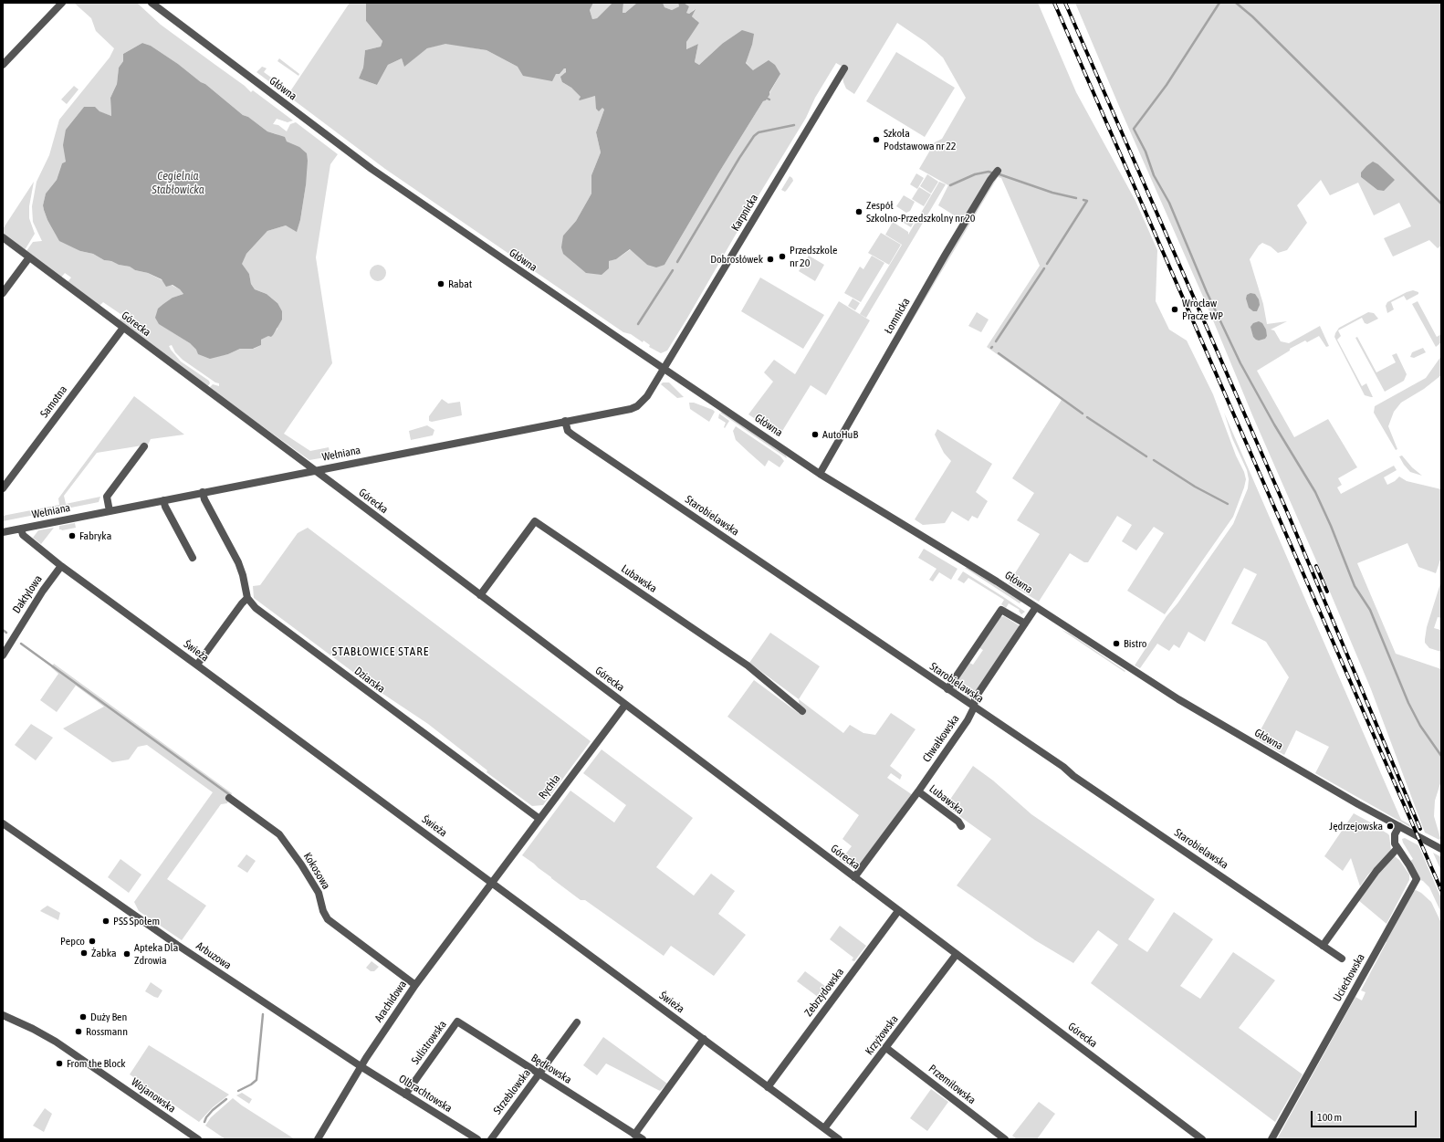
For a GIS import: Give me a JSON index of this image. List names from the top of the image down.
{
  "streets": {
    "street": [
      "Główna",
      "Karpnicka",
      "Łomnicka",
      "Górecka",
      "Samotna",
      "Wełniana",
      "Starobielawska",
      "Lubawska",
      "Daktylowa",
      "Świeża",
      "Dziarska",
      "Chwałkowska",
      "Rychła",
      "Kokosowa",
      "Arbuzowa",
      "Uciechowska",
      "Zebrzydowska",
      "Arachidowa",
      "Krzyżowska",
      "Sulistrowska",
      "Będkowska",
      "Przemiłowska",
      "Strzeblowska",
      "Olbrachtowska",
      "Wojanowska"
    ]
  },
  "crossings": [
    ["Główna", "Karpnicka"],
    ["Główna", "Łomnicka"],
    ["Główna", "Wełniana"],
    ["Główna", "Chwałkowska"],
    ["Karpnicka", "Wełniana"],
    ["Górecka", "Samotna"],
    ["Górecka", "Wełniana"],
    ["Górecka", "Lubawska"],
    ["Górecka", "Chwałkowska"],
    ["Górecka", "Rychła"],
    ["Górecka", "Zebrzydowska"],
    ["Górecka", "Krzyżowska"],
    ["Wełniana", "Starobielawska"],
    ["Wełniana", "Świeża"],
    ["Starobielawska", "Chwałkowska"],
    ["Lubawska", "Chwałkowska"],
    ["Daktylowa", "Świeża"],
    ["Świeża", "Rychła"],
    ["Świeża", "Zebrzydowska"],
    ["Świeża", "Arachidowa"],
    ["Świeża", "Krzyżowska"],
    ["Dziarska", "Rychła"],
    ["Rychła", "Arachidowa"],
    ["Kokosowa", "Arachidowa"],
    ["Arbuzowa", "Arachidowa"],
    ["Arbuzowa", "Olbrachtowska"],
    ["Arachidowa", "Olbrachtowska"],
    ["Krzyżowska", "Przemiłowska"],
    ["Sulistrowska", "Będkowska"],
    ["Sulistrowska", "Olbrachtowska"],
    ["Będkowska", "Strzeblowska"]
  ],
  "districts": ["STABŁOWICE STARE"],
  "water": ["Cegielnia Stabłowicka"],
  "places": [
    "Szkoła Podstawowa nr 22",
    "Zespół Szkolno-Przedszkolny nr 20",
    "Przedszkole nr 20",
    "Dobrosłówek",
    "Rabat",
    "Wrocław Pracze WP",
    "AutoHuB",
    "Fabryka",
    "Bistro",
    "Jędrzejowska",
    "PSS Społem",
    "Pepco",
    "Żabka",
    "Apteka Dla Zdrowia",
    "Duży Ben",
    "Rossmann",
    "From the Block"
  ],
  "scale_bar": "100 m"
}
